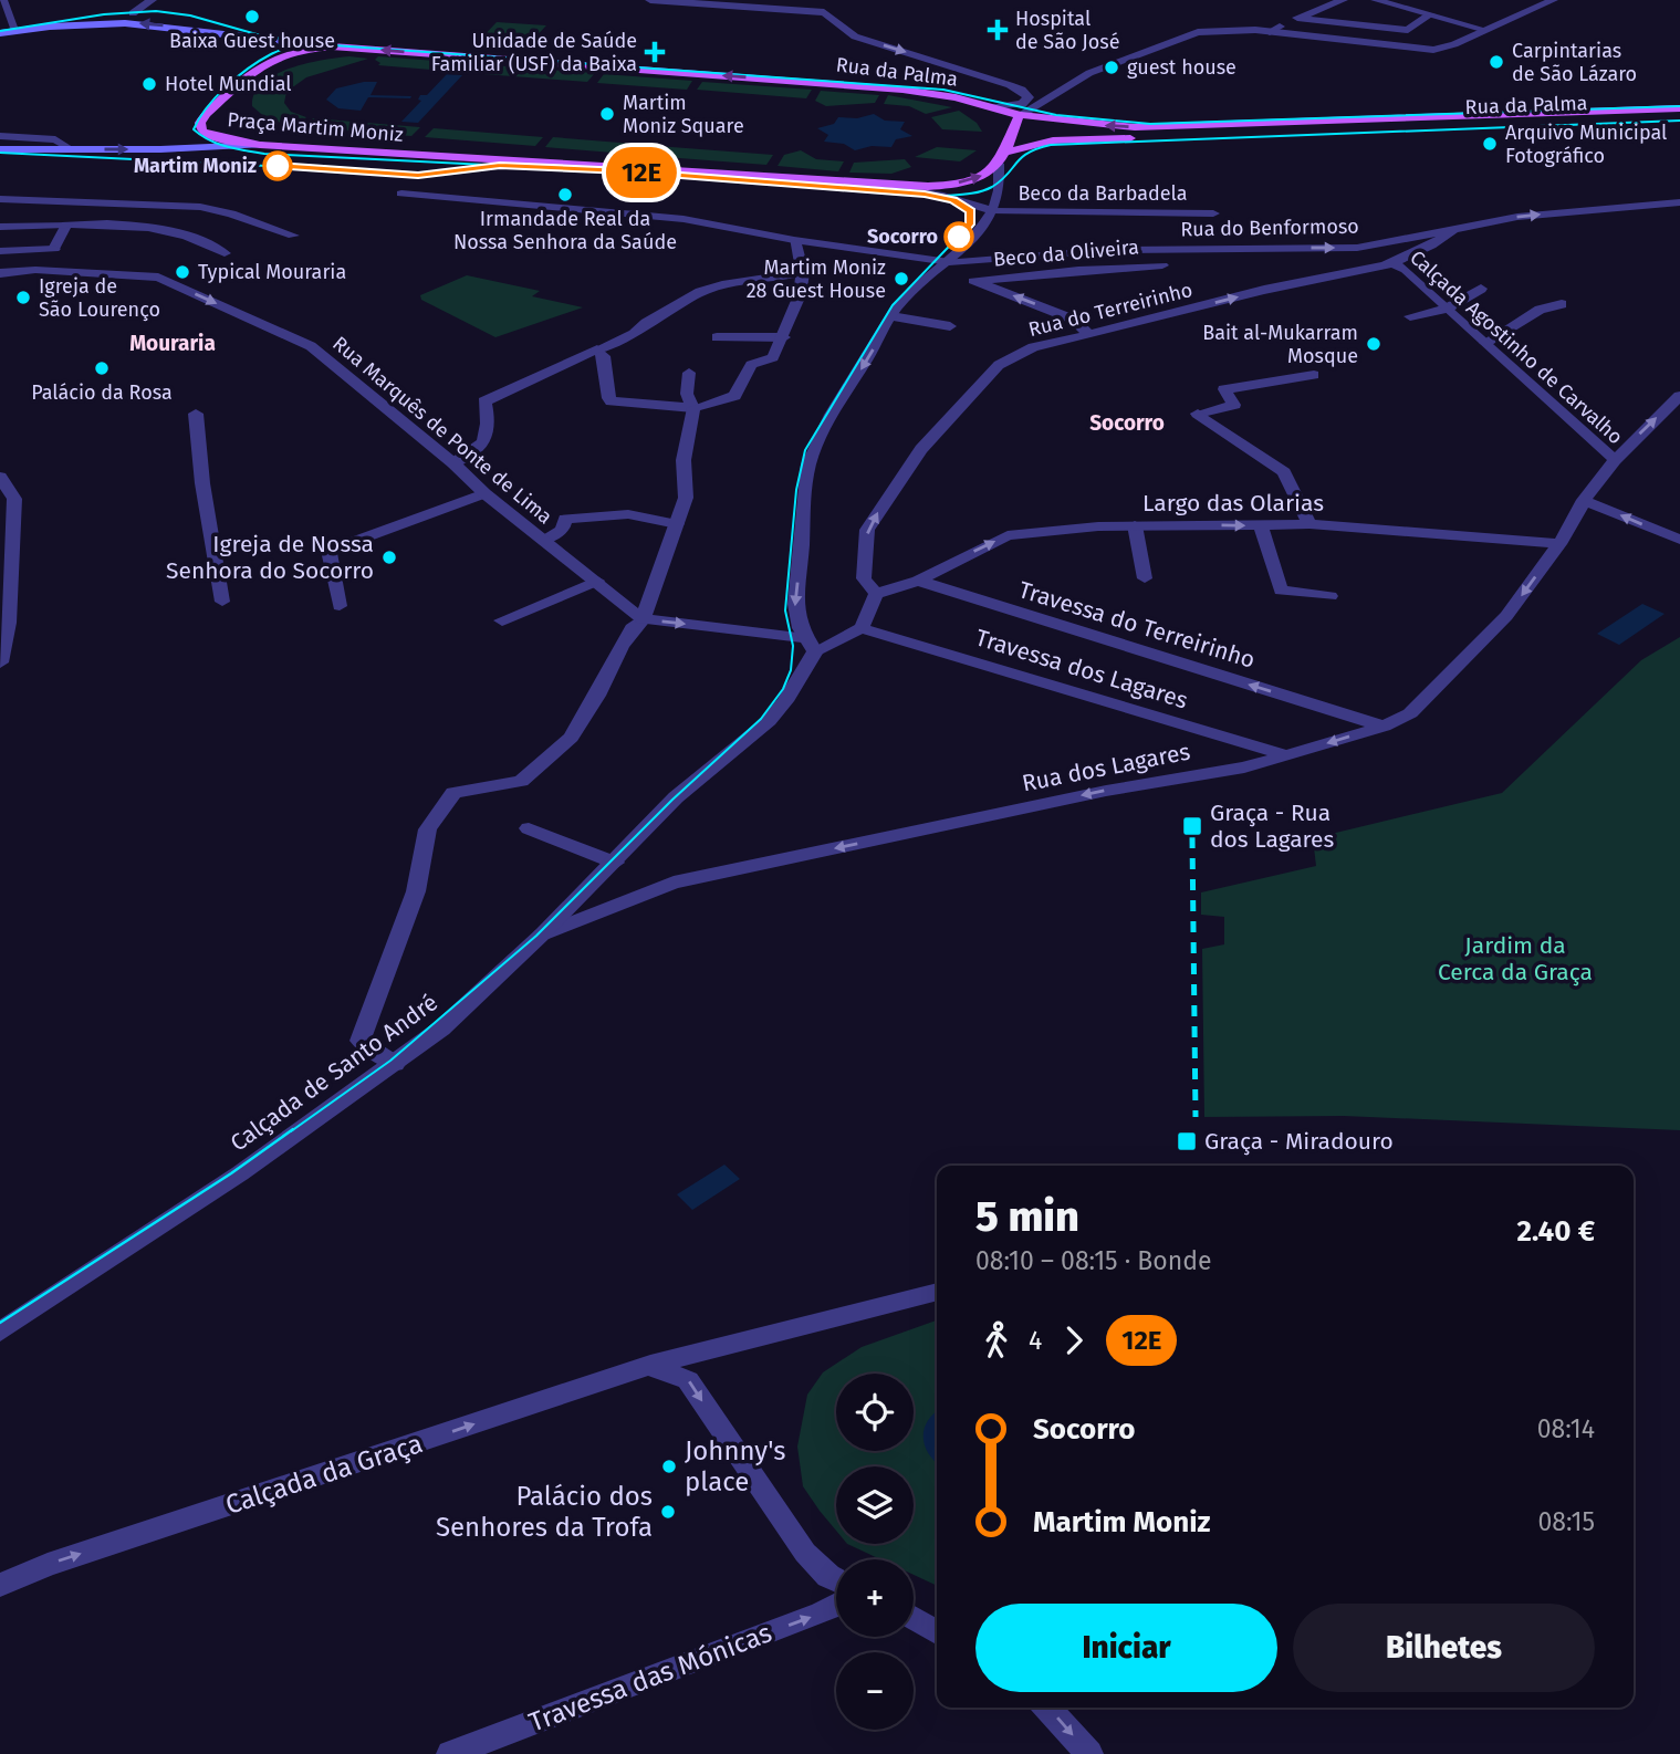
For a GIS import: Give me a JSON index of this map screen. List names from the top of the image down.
{
  "streets": {
    "main road": ["Rua da Palma", "Praça Martim Moniz"],
    "street": [
      "Beco da Barbadela",
      "Rua do Benformoso",
      "Beco da Oliveira",
      "Rua do Terreirinho",
      "Calçada Agostinho de Carvalho",
      "Rua Marquês de Ponte de Lima",
      "Largo das Olarias",
      "Travessa do Terreirinho",
      "Travessa dos Lagares",
      "Rua dos Lagares",
      "Calçada de Santo André",
      "Calçada da Graça",
      "Travessa das Mónicas"
    ]
  },
  "crossings": [
    ["Rua da Palma", "Praça Martim Moniz"],
    ["Rua da Palma", "Beco da Barbadela"],
    ["Praça Martim Moniz", "Beco da Barbadela"],
    ["Rua do Benformoso", "Rua do Terreirinho"],
    ["Rua do Terreirinho", "Calçada Agostinho de Carvalho"],
    ["Calçada Agostinho de Carvalho", "Rua dos Lagares"],
    ["Largo das Olarias", "Travessa do Terreirinho"],
    ["Largo das Olarias", "Rua dos Lagares"],
    ["Travessa do Terreirinho", "Rua dos Lagares"],
    ["Travessa dos Lagares", "Rua dos Lagares"],
    ["Rua dos Lagares", "Calçada de Santo André"]
  ],
  "one_way": [
    "Rua do Terreirinho",
    "Largo das Olarias",
    "Travessa do Terreirinho",
    "Rua dos Lagares",
    "Calçada da Graça",
    "Travessa das Mónicas"
  ],
  "districts": ["Mouraria", "Socorro"],
  "parks": ["Jardim da Cerca da Graça"],
  "places": {
    "other": [
      "Baixa Guest house",
      "Carpintarias de São Lázaro",
      "guest house",
      "Hotel Mundial",
      "Martim Moniz Square",
      "Arquivo Municipal Fotográfico",
      "Martim Moniz",
      "Irmandade Real da Nossa Senhora da Saúde",
      "Socorro",
      "Typical Mouraria",
      "Martim Moniz 28 Guest House",
      "Igreja de São Lourenço",
      "Bait al-Mukarram Mosque",
      "Palácio da Rosa",
      "Igreja de Nossa Senhora do Socorro",
      "Johnny's place",
      "Palácio dos Senhores da Trofa"
    ],
    "health": ["Hospital de São José", "Unidade de Saúde Familiar (USF) da Baixa"],
    "transit": ["Graça - Rua dos Lagares", "Graça - Miradouro"]
  },
  "lines": ["tram line 12E"],
  "page": {
    "on_map": "12E",
    "heading": ["5 min", "08:10 – 08:15 · Bonde", "2.40 €"],
    "legs": ["4", "12E"],
    "map_buttons": ["+", "−"],
    "list": [
      {
        "name": "Socorro",
        "value": "08:14"
      },
      {
        "name": "Martim Moniz",
        "value": "08:15"
      }
    ],
    "buttons": ["Iniciar", "Bilhetes"]
  }
}
